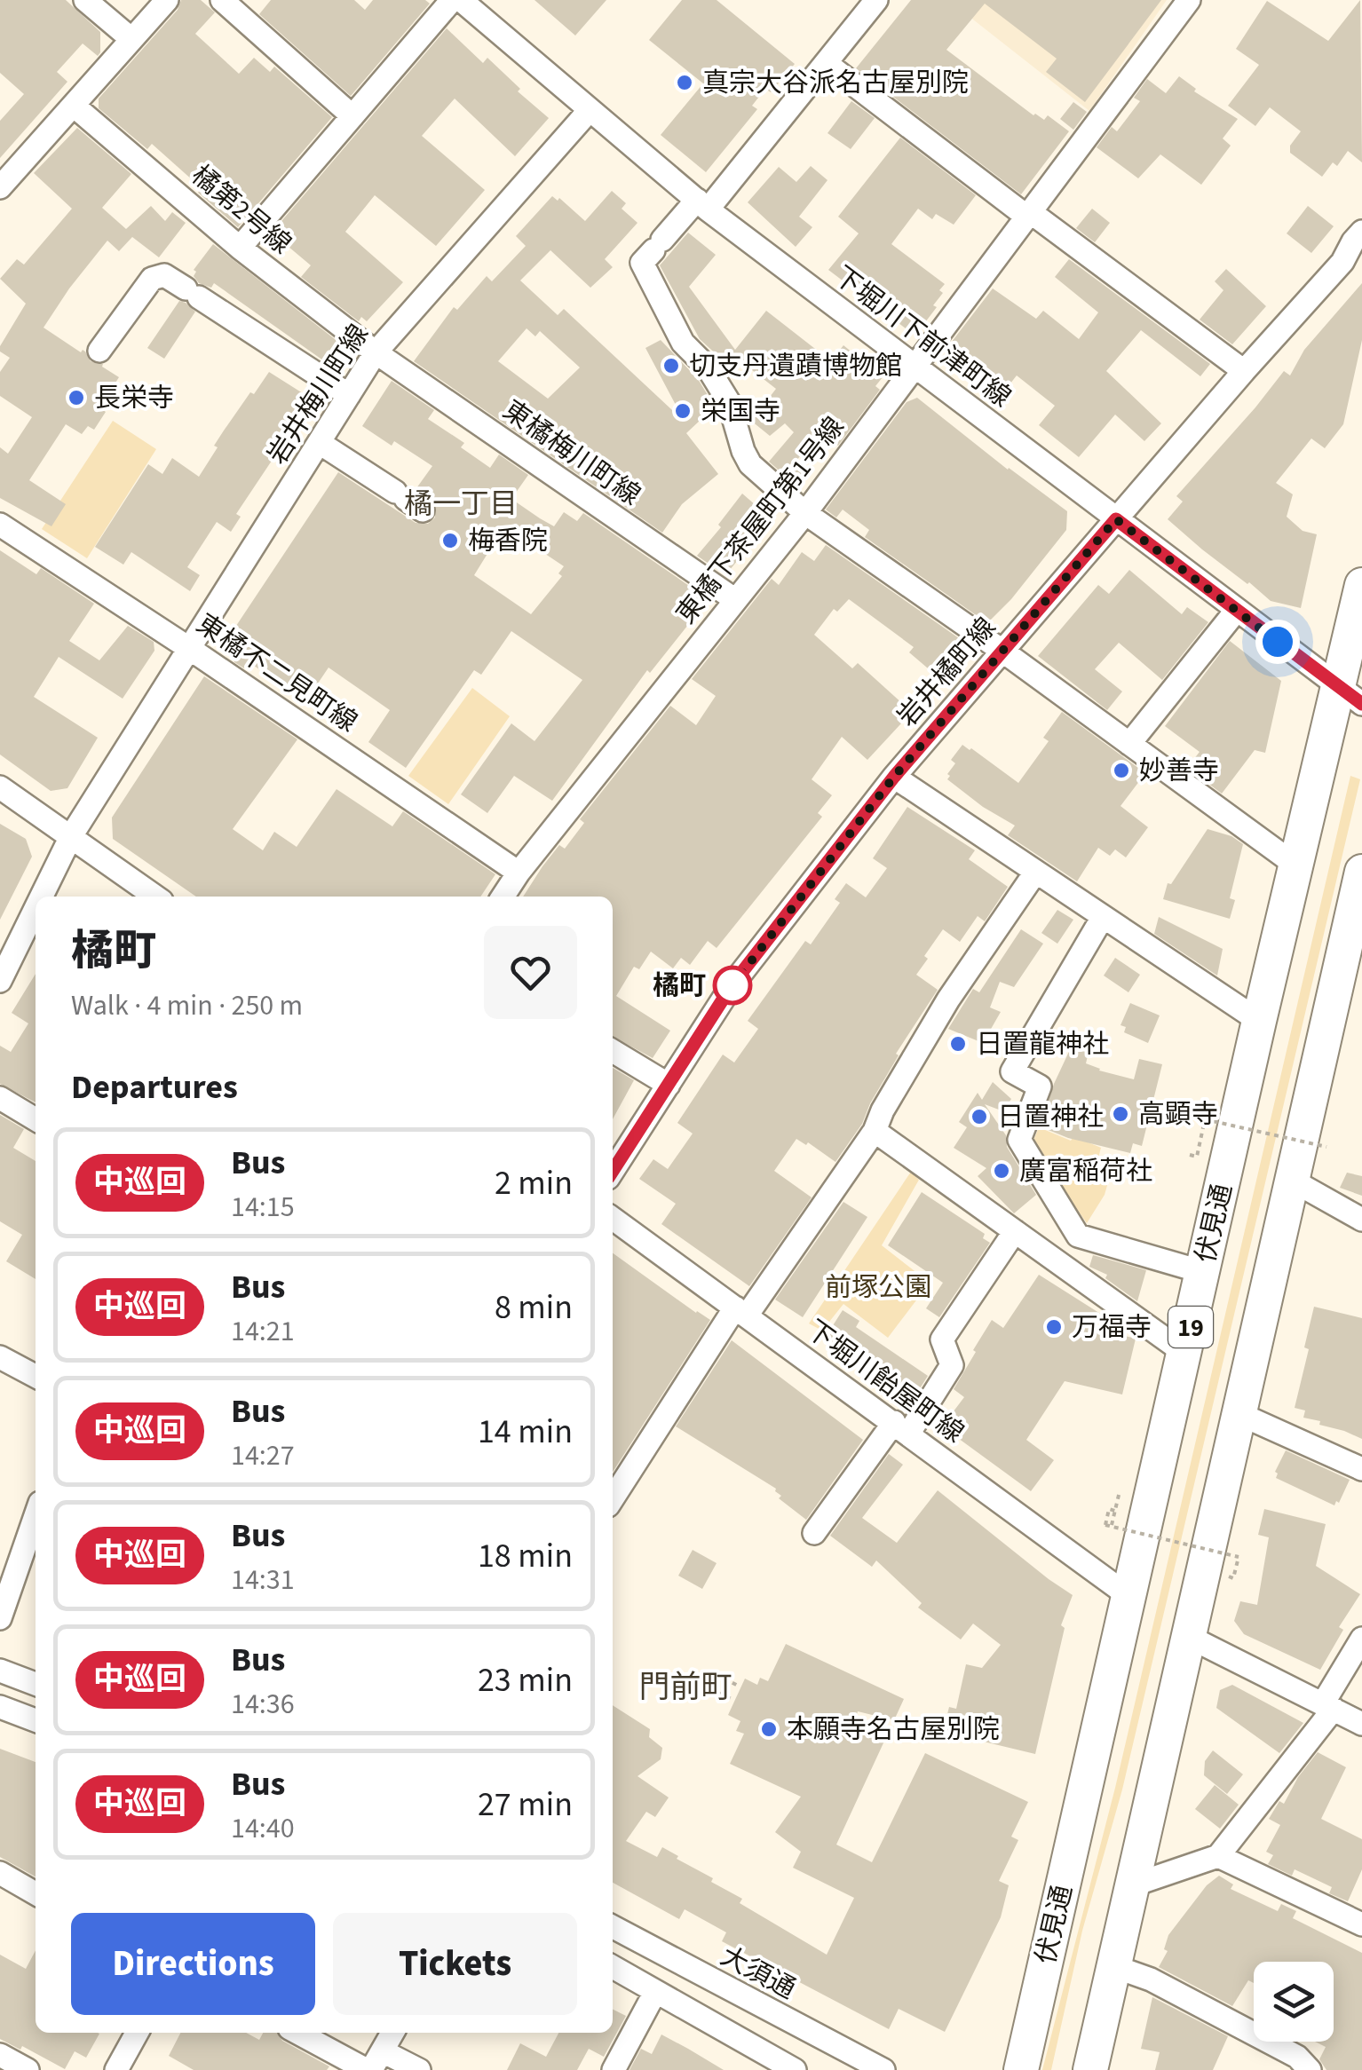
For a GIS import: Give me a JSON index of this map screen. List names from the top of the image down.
{
  "streets": {
    "highway": ["伏見通", "19"],
    "street": [
      "橘第2号線",
      "下堀川下前津町線",
      "岩井梅川町線",
      "東橘梅川町線",
      "東橘下茶屋町第1号線",
      "岩井橘町線",
      "東橘不二見町線",
      "下堀川飴屋町線",
      "大須通"
    ]
  },
  "crossings": [
    ["橘第2号線", "岩井梅川町線"],
    ["橘第2号線", "東橘梅川町線"],
    ["下堀川下前津町線", "岩井梅川町線"],
    ["下堀川下前津町線", "東橘下茶屋町第1号線"],
    ["下堀川下前津町線", "岩井橘町線"],
    ["下堀川下前津町線", "伏見通"],
    ["岩井梅川町線", "東橘梅川町線"],
    ["岩井梅川町線", "東橘不二見町線"],
    ["東橘梅川町線", "東橘下茶屋町第1号線"],
    ["東橘下茶屋町第1号線", "東橘不二見町線"],
    ["伏見通", "下堀川飴屋町線"]
  ],
  "districts": ["橘一丁目", "門前町"],
  "parks": ["前塚公園"],
  "places": [
    "真宗大谷派名古屋別院",
    "切支丹遺蹟博物館",
    "長栄寺",
    "栄国寺",
    "梅香院",
    "妙善寺",
    "橘町",
    "日置龍神社",
    "高顕寺",
    "日置神社",
    "廣富稲荷社",
    "万福寺",
    "本願寺名古屋別院"
  ],
  "lines": ["bus line 中巡回"],
  "page": {
    "heading": [
      ["橘町", "Walk · 4 min · 250 m"],
      "Departures"
    ],
    "list": [
      {
        "mark": "中巡回",
        "name": "Bus",
        "note": "14:15",
        "value": "2 min"
      },
      {
        "mark": "中巡回",
        "name": "Bus",
        "note": "14:21",
        "value": "8 min"
      },
      {
        "mark": "中巡回",
        "name": "Bus",
        "note": "14:27",
        "value": "14 min"
      },
      {
        "mark": "中巡回",
        "name": "Bus",
        "note": "14:31",
        "value": "18 min"
      },
      {
        "mark": "中巡回",
        "name": "Bus",
        "note": "14:36",
        "value": "23 min"
      },
      {
        "mark": "中巡回",
        "name": "Bus",
        "note": "14:40",
        "value": "27 min"
      }
    ],
    "buttons": ["Directions", "Tickets"]
  }
}
